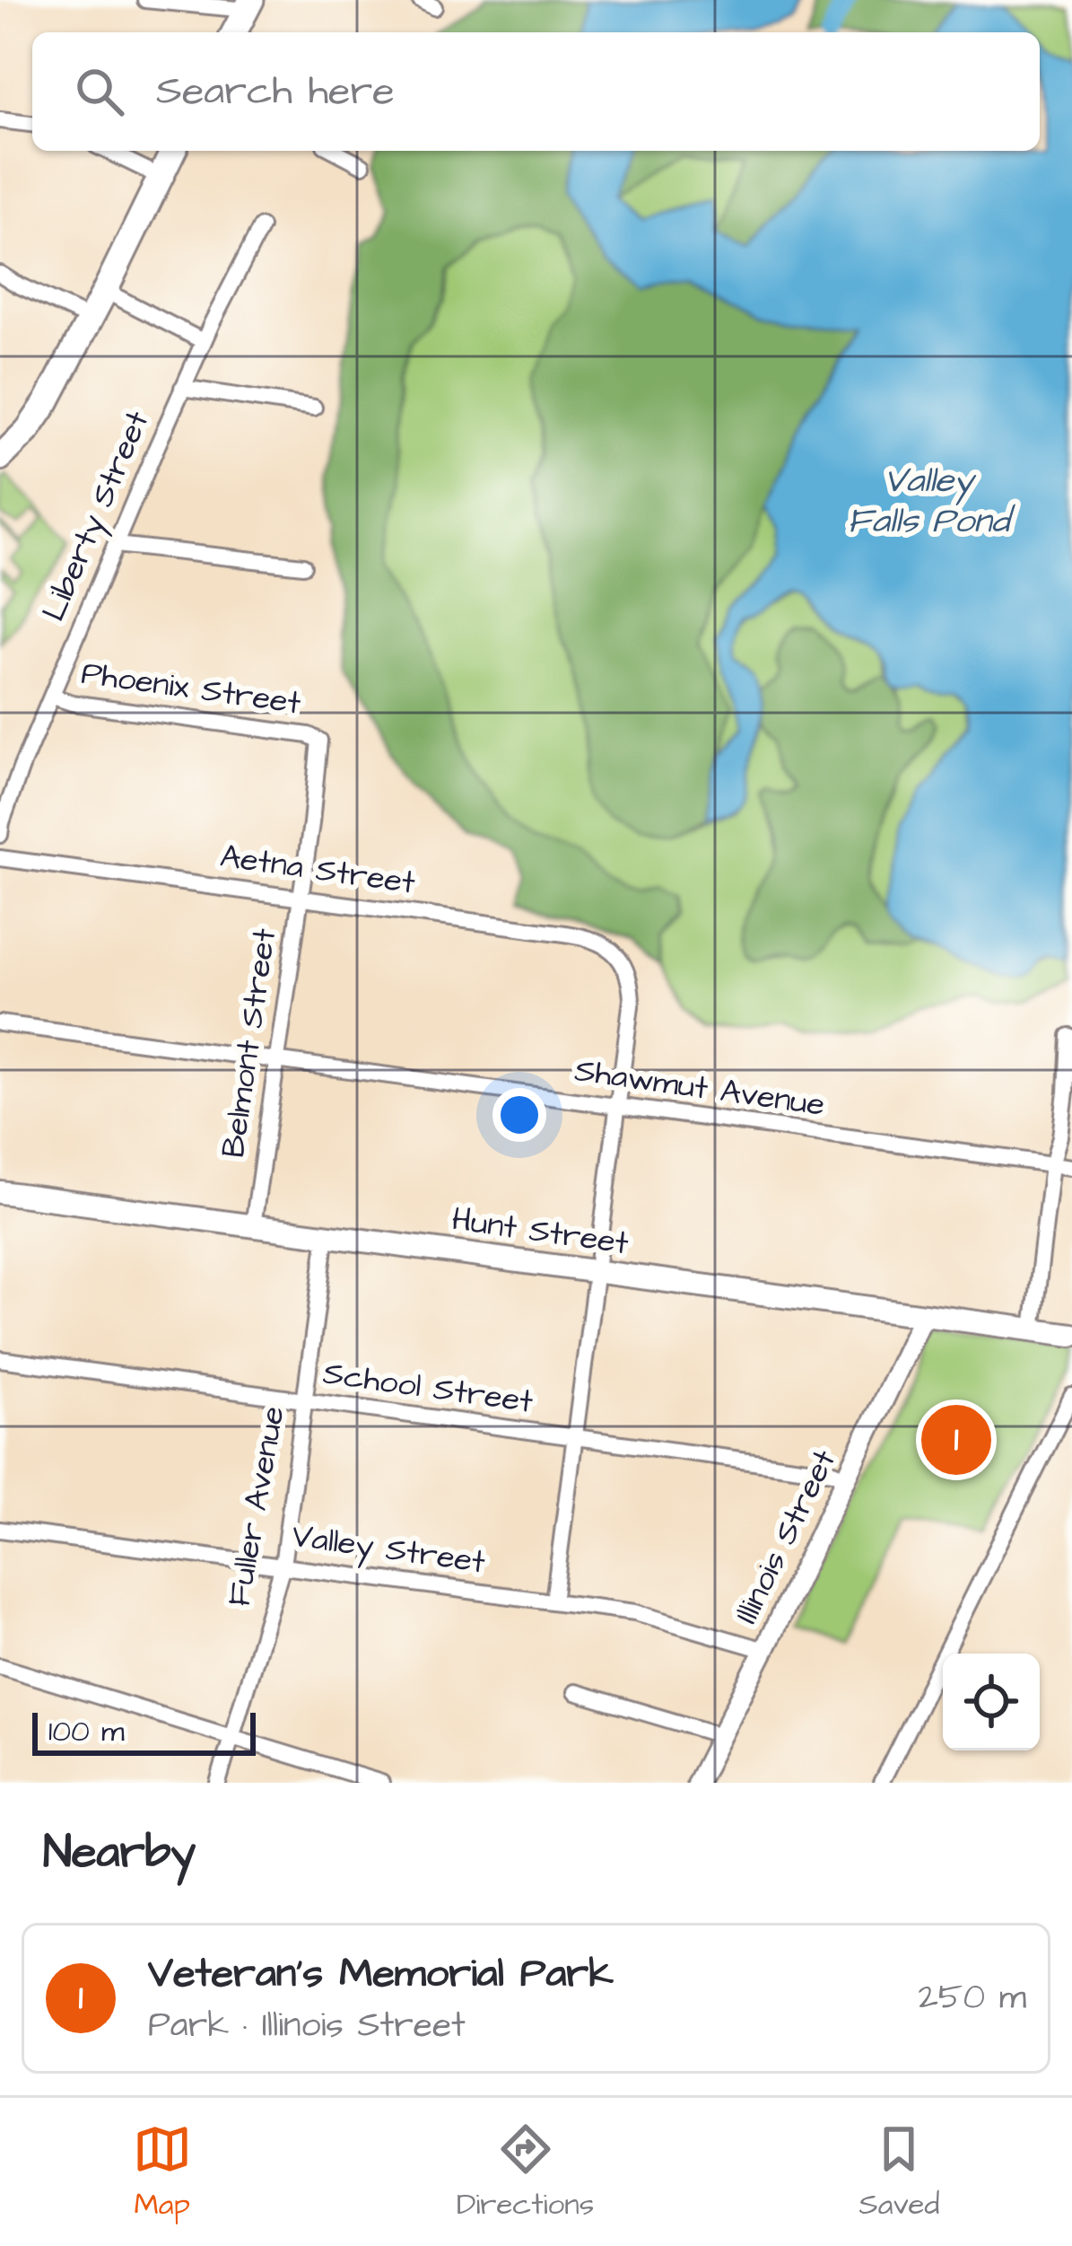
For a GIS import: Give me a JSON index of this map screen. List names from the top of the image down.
{
  "streets": {
    "main road": ["Hunt Street"],
    "street": [
      "Liberty Street",
      "Phoenix Street",
      "Aetna Street",
      "Belmont Street",
      "Shawmut Avenue",
      "School Street",
      "Fuller Avenue",
      "Illinois Street",
      "Valley Street"
    ]
  },
  "crossings": [
    ["Liberty Street", "Phoenix Street"],
    ["Phoenix Street", "Belmont Street"],
    ["Aetna Street", "Belmont Street"],
    ["Aetna Street", "Shawmut Avenue"],
    ["Belmont Street", "Shawmut Avenue"],
    ["Belmont Street", "Hunt Street"],
    ["Hunt Street", "Fuller Avenue"],
    ["Hunt Street", "Illinois Street"],
    ["School Street", "Fuller Avenue"],
    ["School Street", "Illinois Street"],
    ["Fuller Avenue", "Valley Street"],
    ["Illinois Street", "Valley Street"]
  ],
  "water": ["Valley Falls Pond"],
  "scale_bar": "100 m",
  "page": {
    "search": "Search here",
    "pins": "1",
    "scale": "100 m",
    "heading": "Nearby",
    "list": [
      {
        "mark": "1",
        "name": "Veteran's Memorial Park",
        "note": "Park · Illinois Street",
        "value": "250 m"
      }
    ],
    "nav": ["Map", "Directions", "Saved"]
  }
}
